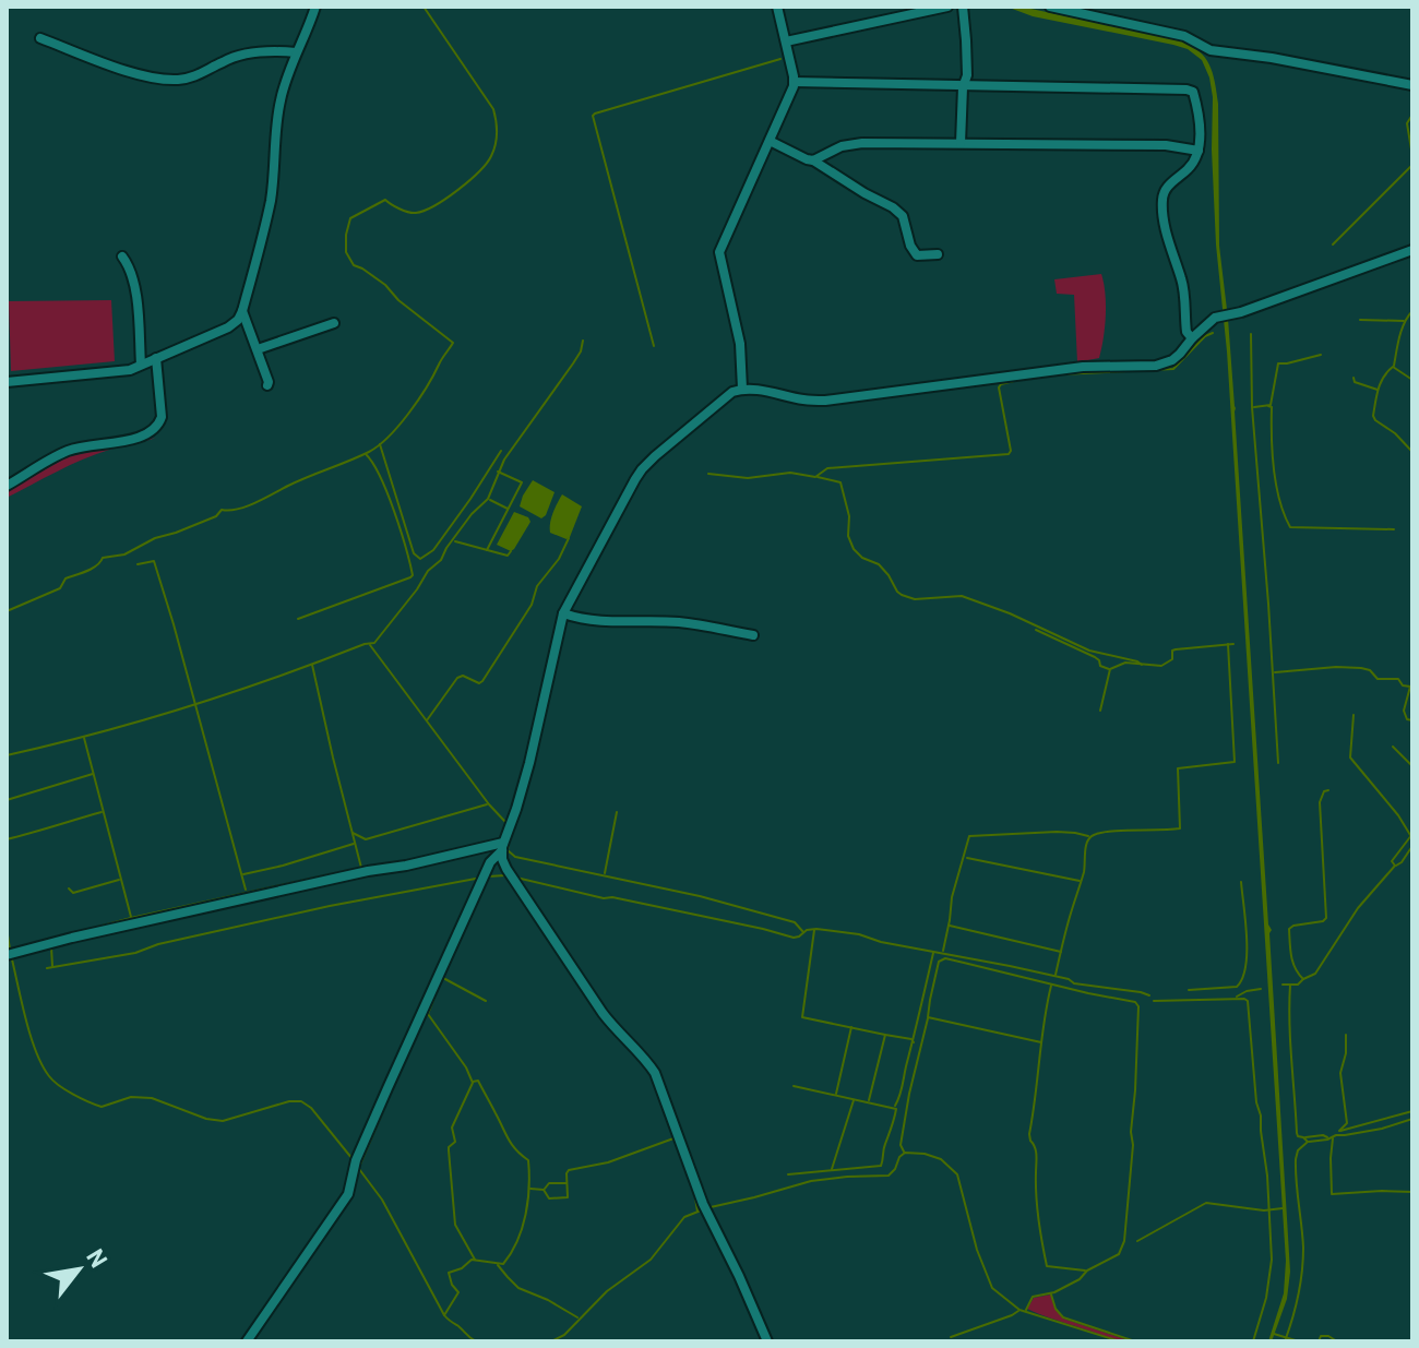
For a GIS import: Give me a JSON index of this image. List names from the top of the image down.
{
  "north": "top right"
}
